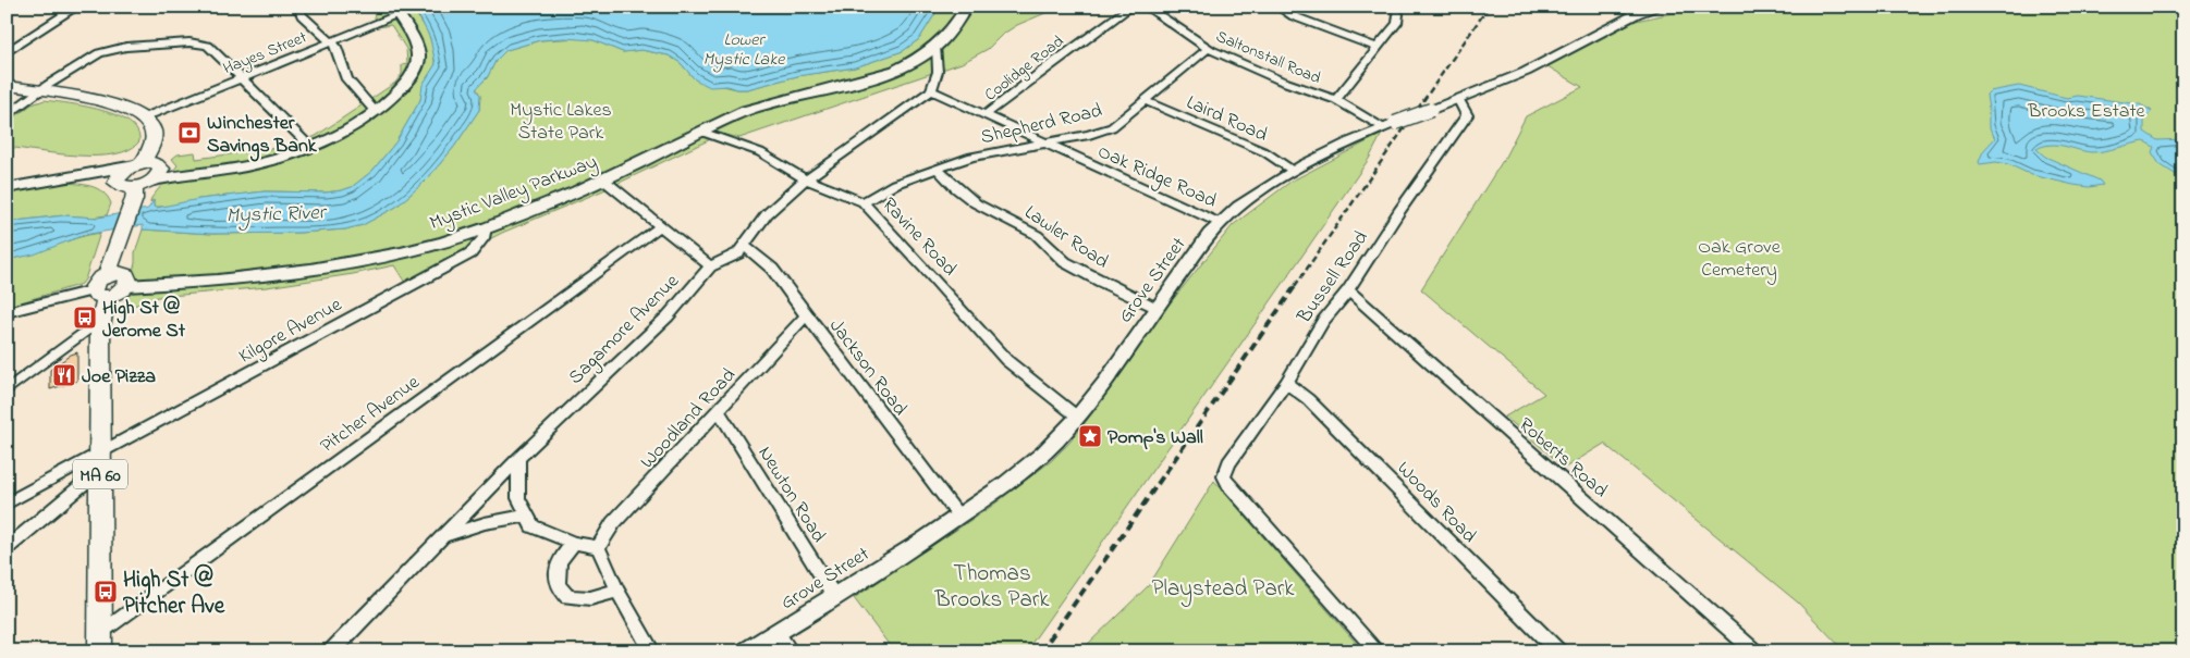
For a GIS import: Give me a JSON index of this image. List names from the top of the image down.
{
  "streets": {
    "main road": ["Mystic Valley Parkway", "MA 60"],
    "street": [
      "Hayes Street",
      "Saltonstall Road",
      "Coolidge Road",
      "Laird Road",
      "Shepherd Road",
      "Oak Ridge Road",
      "Ravine Road",
      "Lawler Road",
      "Bussell Road",
      "Grove Street",
      "Sagamore Avenue",
      "Kilgore Avenue",
      "Jackson Road",
      "Pitcher Avenue",
      "Woodland Road",
      "Roberts Road",
      "Newton Road",
      "Woods Road"
    ]
  },
  "crossings": [
    ["Hayes Street", "MA 60"],
    ["Saltonstall Road", "Shepherd Road"],
    ["Saltonstall Road", "Grove Street"],
    ["Coolidge Road", "Oak Ridge Road"],
    ["Laird Road", "Shepherd Road"],
    ["Laird Road", "Grove Street"],
    ["Shepherd Road", "Oak Ridge Road"],
    ["Shepherd Road", "Ravine Road"],
    ["Shepherd Road", "Lawler Road"],
    ["Oak Ridge Road", "Grove Street"],
    ["Oak Ridge Road", "Sagamore Avenue"],
    ["Mystic Valley Parkway", "Ravine Road"],
    ["Mystic Valley Parkway", "Kilgore Avenue"],
    ["Ravine Road", "Grove Street"],
    ["Ravine Road", "Sagamore Avenue"],
    ["Lawler Road", "Grove Street"],
    ["Bussell Road", "Grove Street"],
    ["Bussell Road", "Roberts Road"],
    ["Bussell Road", "Woods Road"],
    ["Grove Street", "Jackson Road"],
    ["Grove Street", "Newton Road"],
    ["Sagamore Avenue", "Jackson Road"],
    ["Kilgore Avenue", "MA 60"],
    ["Jackson Road", "Woodland Road"],
    ["Pitcher Avenue", "MA 60"],
    ["Woodland Road", "Newton Road"]
  ],
  "water": ["Lower Mystic Lake", "Mystic River"],
  "parks": [
    "Mystic Lakes State Park",
    "Brooks Estate",
    "Oak Grove Cemetery",
    "Thomas Brooks Park",
    "Playstead Park"
  ],
  "places": {
    "bank": ["Winchester Savings Bank"],
    "bus stop": ["High St @ Jerome St", "High St @ Pitcher Ave"],
    "restaurant": ["Joe Pizza"],
    "place": ["Pomp's Wall"]
  }
}
